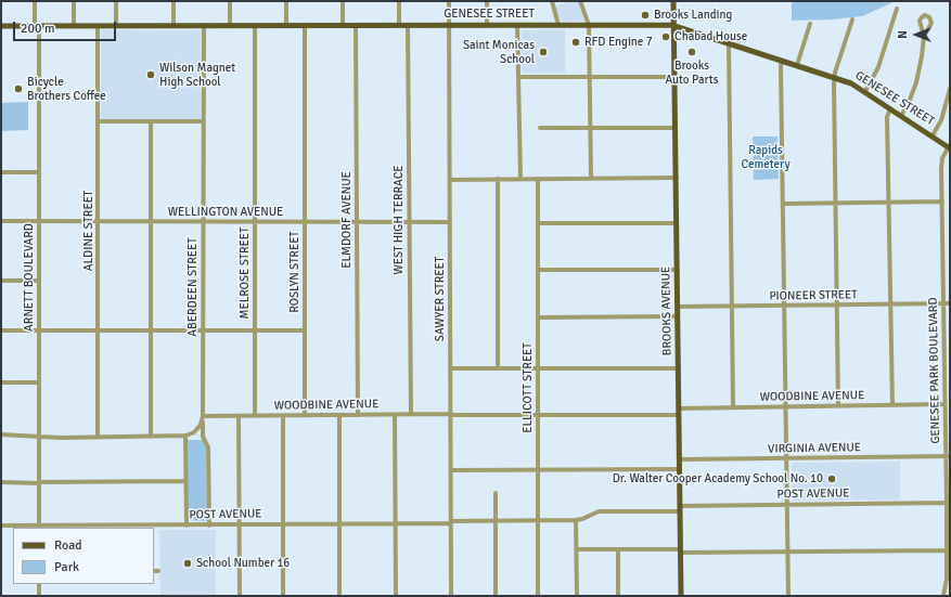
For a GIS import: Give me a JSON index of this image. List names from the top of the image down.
{
  "streets": {
    "main road": ["GENESEE STREET", "BROOKS AVENUE"],
    "street": [
      "WELLINGTON AVENUE",
      "ELMDORF AVENUE",
      "WEST HIGH TERRACE",
      "ALDINE STREET",
      "ROSLYN STREET",
      "MELROSE STREET",
      "ARNETT BOULEVARD",
      "ABERDEEN STREET",
      "PIONEER STREET",
      "SAWYER STREET",
      "GENESEE PARK BOULEVARD",
      "ELLICOTT STREET",
      "WOODBINE AVENUE",
      "VIRGINIA AVENUE",
      "POST AVENUE"
    ]
  },
  "crossings": [
    ["GENESEE STREET", "ELMDORF AVENUE"],
    ["GENESEE STREET", "WEST HIGH TERRACE"],
    ["GENESEE STREET", "ALDINE STREET"],
    ["GENESEE STREET", "ROSLYN STREET"],
    ["GENESEE STREET", "MELROSE STREET"],
    ["GENESEE STREET", "ARNETT BOULEVARD"],
    ["GENESEE STREET", "ABERDEEN STREET"],
    ["GENESEE STREET", "SAWYER STREET"],
    ["GENESEE STREET", "BROOKS AVENUE"],
    ["GENESEE STREET", "GENESEE PARK BOULEVARD"],
    ["WELLINGTON AVENUE", "ELMDORF AVENUE"],
    ["WELLINGTON AVENUE", "WEST HIGH TERRACE"],
    ["WELLINGTON AVENUE", "ALDINE STREET"],
    ["WELLINGTON AVENUE", "ROSLYN STREET"],
    ["WELLINGTON AVENUE", "MELROSE STREET"],
    ["WELLINGTON AVENUE", "ARNETT BOULEVARD"],
    ["WELLINGTON AVENUE", "ABERDEEN STREET"],
    ["WELLINGTON AVENUE", "SAWYER STREET"],
    ["ELMDORF AVENUE", "WOODBINE AVENUE"],
    ["WEST HIGH TERRACE", "WOODBINE AVENUE"],
    ["ROSLYN STREET", "WOODBINE AVENUE"],
    ["MELROSE STREET", "WOODBINE AVENUE"],
    ["ARNETT BOULEVARD", "POST AVENUE"],
    ["ABERDEEN STREET", "WOODBINE AVENUE"],
    ["ABERDEEN STREET", "POST AVENUE"],
    ["PIONEER STREET", "BROOKS AVENUE"],
    ["PIONEER STREET", "GENESEE PARK BOULEVARD"],
    ["SAWYER STREET", "WOODBINE AVENUE"],
    ["SAWYER STREET", "POST AVENUE"],
    ["BROOKS AVENUE", "WOODBINE AVENUE"],
    ["BROOKS AVENUE", "VIRGINIA AVENUE"],
    ["BROOKS AVENUE", "POST AVENUE"],
    ["GENESEE PARK BOULEVARD", "WOODBINE AVENUE"],
    ["GENESEE PARK BOULEVARD", "VIRGINIA AVENUE"],
    ["GENESEE PARK BOULEVARD", "POST AVENUE"],
    ["ELLICOTT STREET", "WOODBINE AVENUE"],
    ["ELLICOTT STREET", "POST AVENUE"]
  ],
  "parks": ["Rapids Cemetery"],
  "places": [
    "Brooks Landing",
    "Chabad House",
    "RFD Engine 7",
    "Saint Monicas School",
    "Brooks Auto Parts",
    "Wilson Magnet High School",
    "Bicycle Brothers Coffee",
    "Dr. Walter Cooper Academy School No. 10",
    "School Number 16"
  ],
  "legend": ["Road", "Park"],
  "scale_bar": "200 m",
  "north": "left"
}
